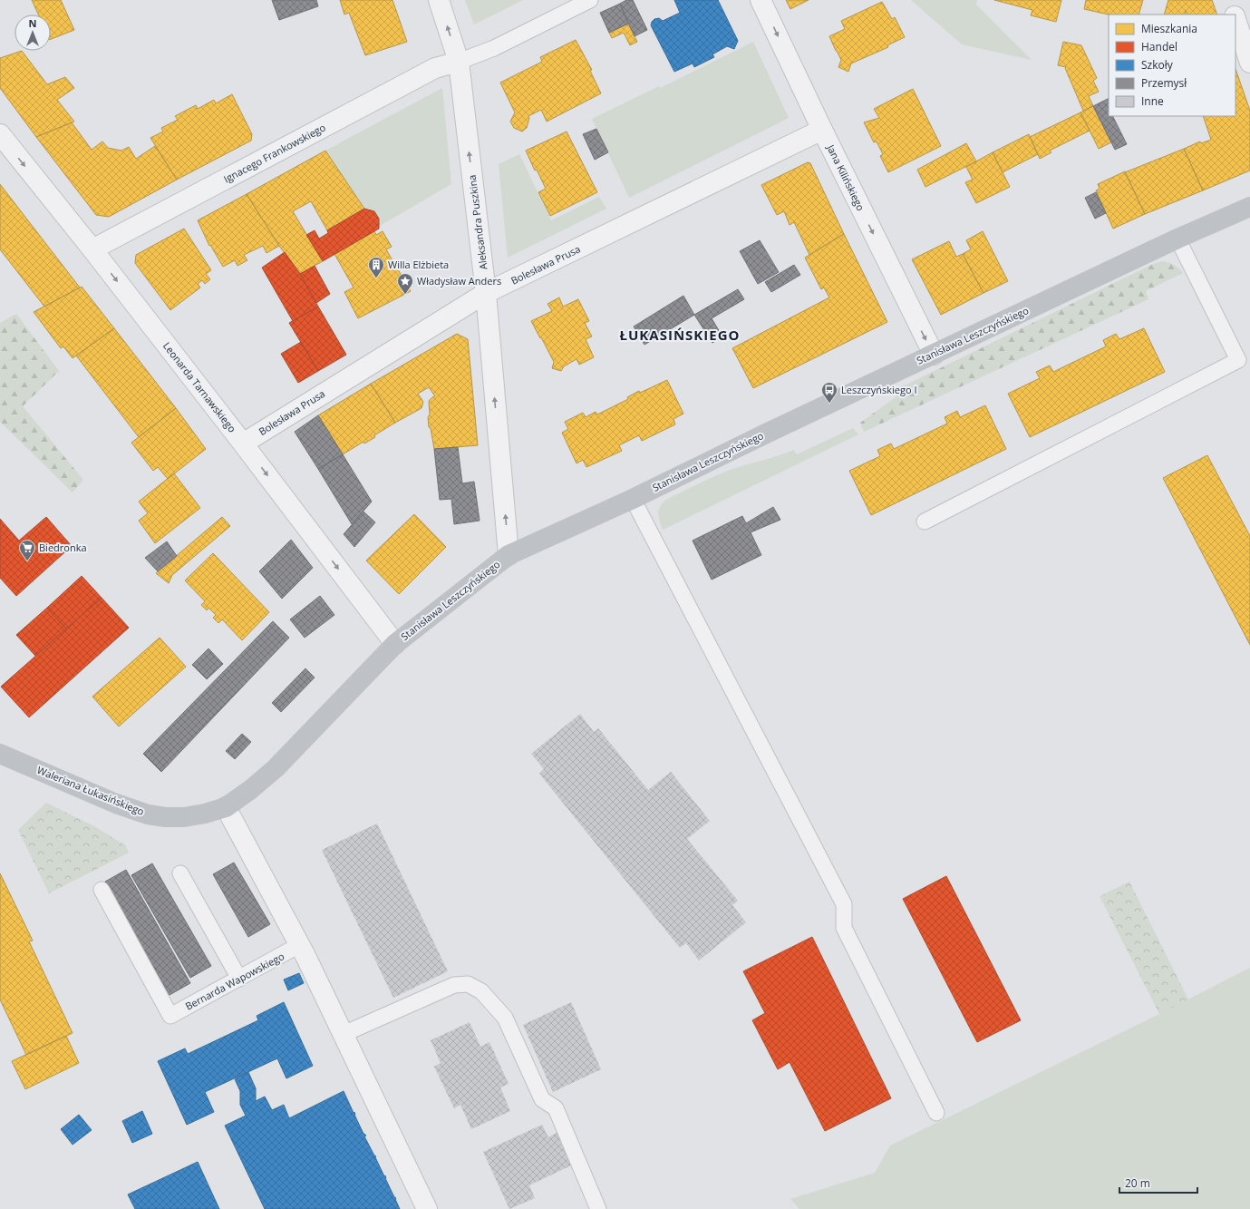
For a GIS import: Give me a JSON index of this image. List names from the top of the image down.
{
  "streets": {
    "street": [
      "Ignacego Frankowskiego",
      "Jana Kilińskiego",
      "Aleksandra Puszkina",
      "Bolesława Prusa",
      "Stanisława Leszczyńskiego",
      "Leonarda Tarnawskiego",
      "Waleriana Łukasińskiego"
    ],
    "lane": ["Bernarda Wapowskiego"]
  },
  "crossings": [
    ["Ignacego Frankowskiego", "Aleksandra Puszkina"],
    ["Ignacego Frankowskiego", "Leonarda Tarnawskiego"],
    ["Jana Kilińskiego", "Bolesława Prusa"],
    ["Jana Kilińskiego", "Stanisława Leszczyńskiego"],
    ["Aleksandra Puszkina", "Bolesława Prusa"],
    ["Aleksandra Puszkina", "Stanisława Leszczyńskiego"],
    ["Bolesława Prusa", "Leonarda Tarnawskiego"],
    ["Stanisława Leszczyńskiego", "Leonarda Tarnawskiego"],
    ["Stanisława Leszczyńskiego", "Waleriana Łukasińskiego"]
  ],
  "one_way": ["Jana Kilińskiego", "Aleksandra Puszkina", "Leonarda Tarnawskiego"],
  "districts": ["ŁUKASIŃSKIEGO"],
  "places": {
    "building": ["Willa Elżbieta"],
    "place": ["Władysław Anders"],
    "bus stop": ["Leszczyńskiego I"],
    "supermarket": ["Biedronka"]
  },
  "legend": [
    "Mieszkania",
    "Handel",
    "Szkoły",
    "Przemysł",
    "Inne"
  ],
  "scale_bar": "20 m",
  "north": "top"
}
